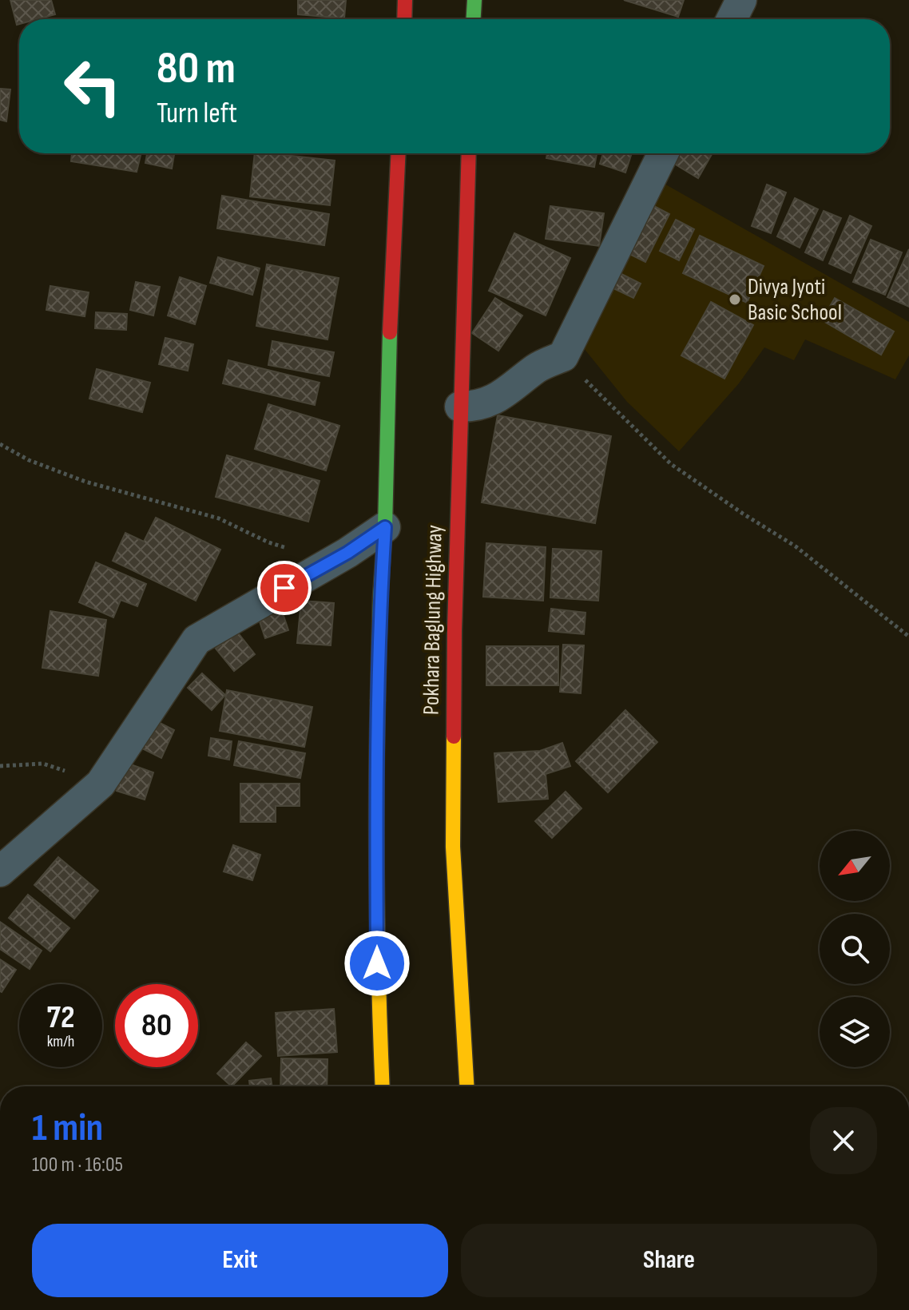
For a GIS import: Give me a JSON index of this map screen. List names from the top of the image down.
{
  "streets": {
    "highway": ["Pokhara Baglung Highway"]
  },
  "places": ["Divya Jyoti Basic School"],
  "north": "bottom left",
  "page": {
    "turn": ["80 m", "Turn left"],
    "speed": "72 km/h",
    "limit": "80",
    "heading": ["1 min", "100 m · 16:05"],
    "buttons": ["Exit", "Share"]
  }
}
